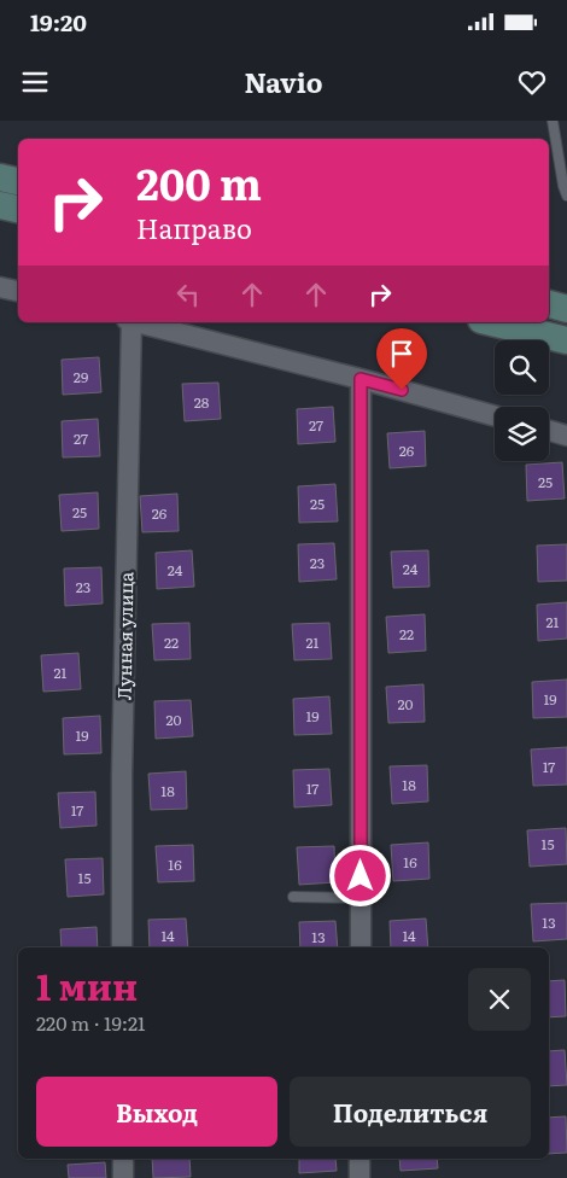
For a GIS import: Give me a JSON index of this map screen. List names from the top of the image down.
{
  "streets": {
    "street": ["Лунная улица"]
  },
  "house_numbers": [
    "29",
    "28",
    "27",
    "27",
    "26",
    "25",
    "25",
    "25",
    "26",
    "23",
    "24",
    "24",
    "23",
    "21",
    "22",
    "22",
    "21",
    "21",
    "19",
    "20",
    "19",
    "20",
    "19",
    "17",
    "18",
    "17",
    "18",
    "17",
    "15",
    "16",
    "16",
    "15",
    "13",
    "14",
    "14",
    "13"
  ],
  "page": {
    "status": "19:20",
    "header": "Navio",
    "turn": ["200 m", "Направо"],
    "heading": ["1 мин", "220 m · 19:21"],
    "buttons": ["Выход", "Поделиться"]
  }
}
